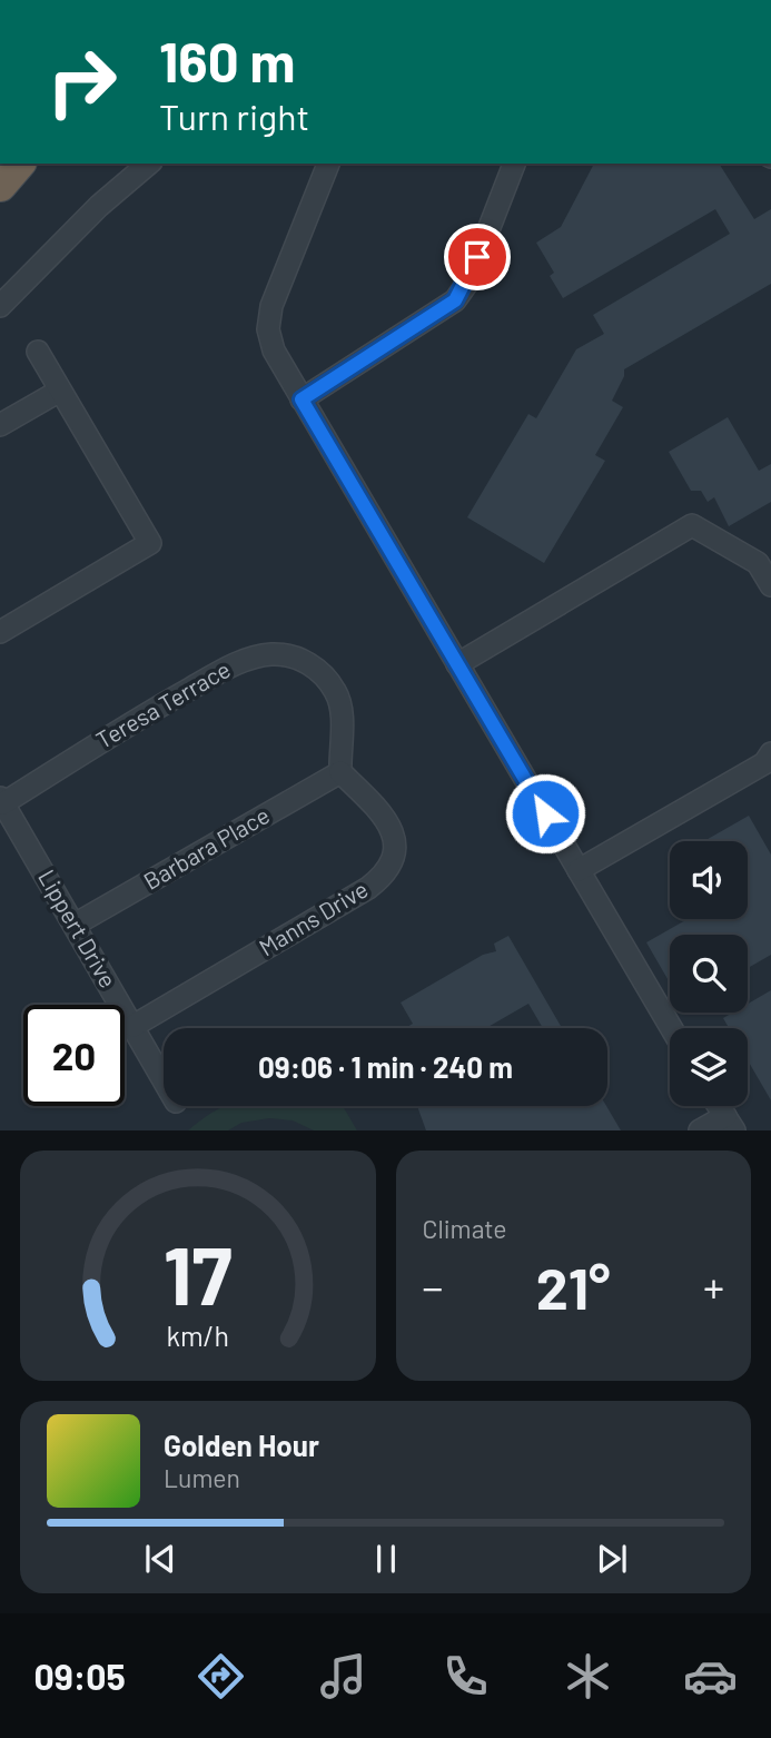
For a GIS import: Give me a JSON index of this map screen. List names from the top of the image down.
{
  "streets": {
    "street": [
      "Teresa Terrace",
      "Barbara Place",
      "Manns Drive",
      "Lippert Drive"
    ]
  },
  "crossings": [
    ["Teresa Terrace", "Barbara Place"],
    ["Teresa Terrace", "Manns Drive"],
    ["Teresa Terrace", "Lippert Drive"],
    ["Barbara Place", "Manns Drive"],
    ["Barbara Place", "Lippert Drive"],
    ["Manns Drive", "Lippert Drive"]
  ],
  "page": {
    "turn": ["160 m", "Turn right"],
    "limit": "20",
    "trip": "09:06 · 1 min · 240 m",
    "tile": "Climate",
    "heat": ["−", "21°", "+"],
    "song": ["Golden Hour", "Lumen"],
    "tabs": "09:05",
    "gauge": ["17", "km/h"]
  }
}
